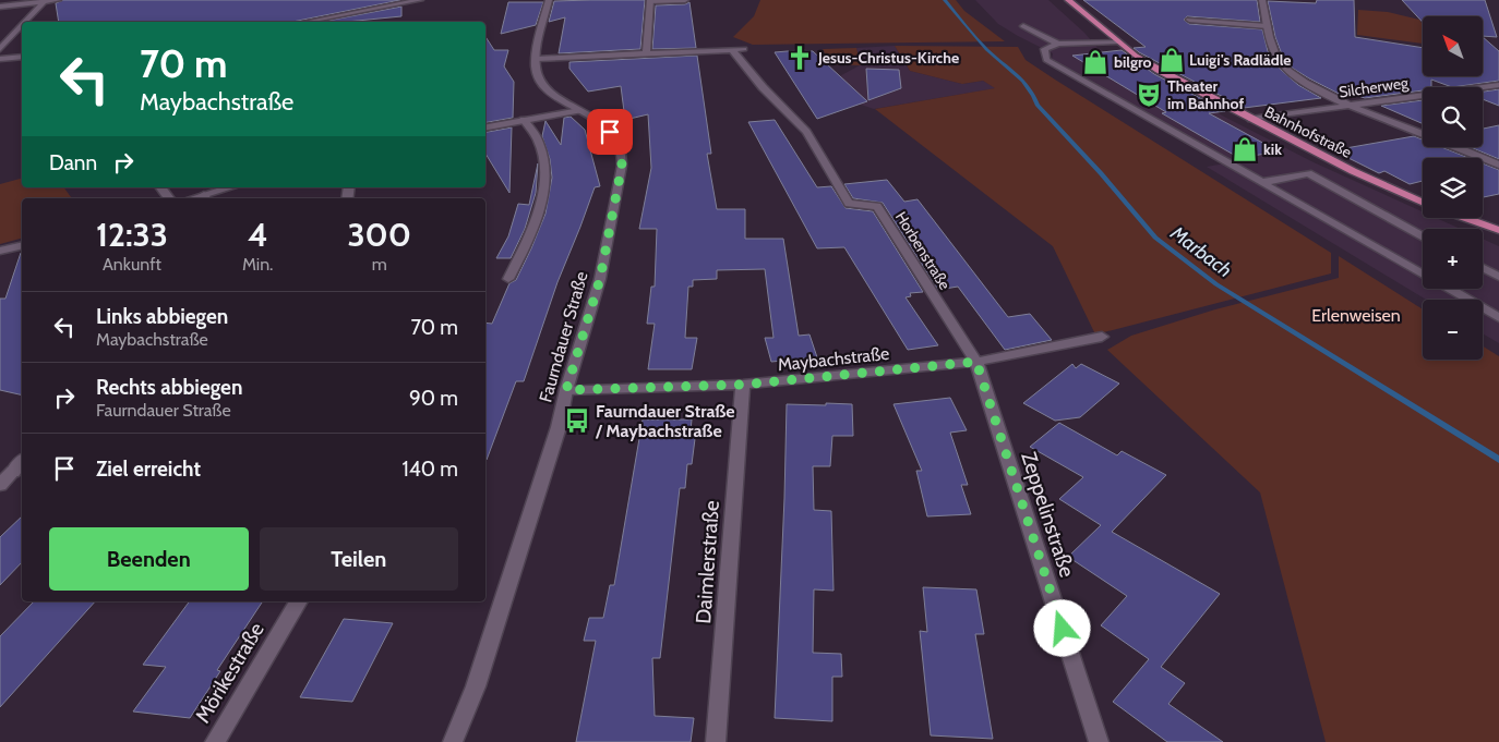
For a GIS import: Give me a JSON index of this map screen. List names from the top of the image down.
{
  "streets": {
    "main road": ["Bahnhofstraße"],
    "street": [
      "Silcherweg",
      "Horbenstraße",
      "Faurndauer Straße",
      "Maybachstraße",
      "Zeppelinstraße",
      "Daimlerstraße",
      "Mörikestraße"
    ]
  },
  "crossings": [
    ["Silcherweg", "Bahnhofstraße"],
    ["Horbenstraße", "Maybachstraße"],
    ["Horbenstraße", "Zeppelinstraße"],
    ["Faurndauer Straße", "Maybachstraße"],
    ["Maybachstraße", "Zeppelinstraße"],
    ["Maybachstraße", "Daimlerstraße"]
  ],
  "water": ["Marbach"],
  "parks": ["Erlenweisen"],
  "places": {
    "church": ["Jesus-Christus-Kirche"],
    "shop": ["Luigi's Radlädle", "bilgro", "kik"],
    "theatre": ["Theater im Bahnhof"],
    "bus stop": ["Faurndauer Straße / Maybachstraße"]
  },
  "north": "top left",
  "page": {
    "map_buttons": ["+", "−"],
    "turn": ["70 m", "Maybachstraße"],
    "then": "Dann",
    "eta": [
      "12:33",
      "Ankunft",
      "4",
      "Min.",
      "300",
      "m"
    ],
    "list": [
      {
        "name": "Links abbiegen",
        "note": "Maybachstraße",
        "value": "70 m"
      },
      {
        "name": "Rechts abbiegen",
        "note": "Faurndauer Straße",
        "value": "90 m"
      },
      {
        "name": "Ziel erreicht",
        "value": "140 m"
      }
    ],
    "buttons": ["Beenden", "Teilen"]
  }
}
